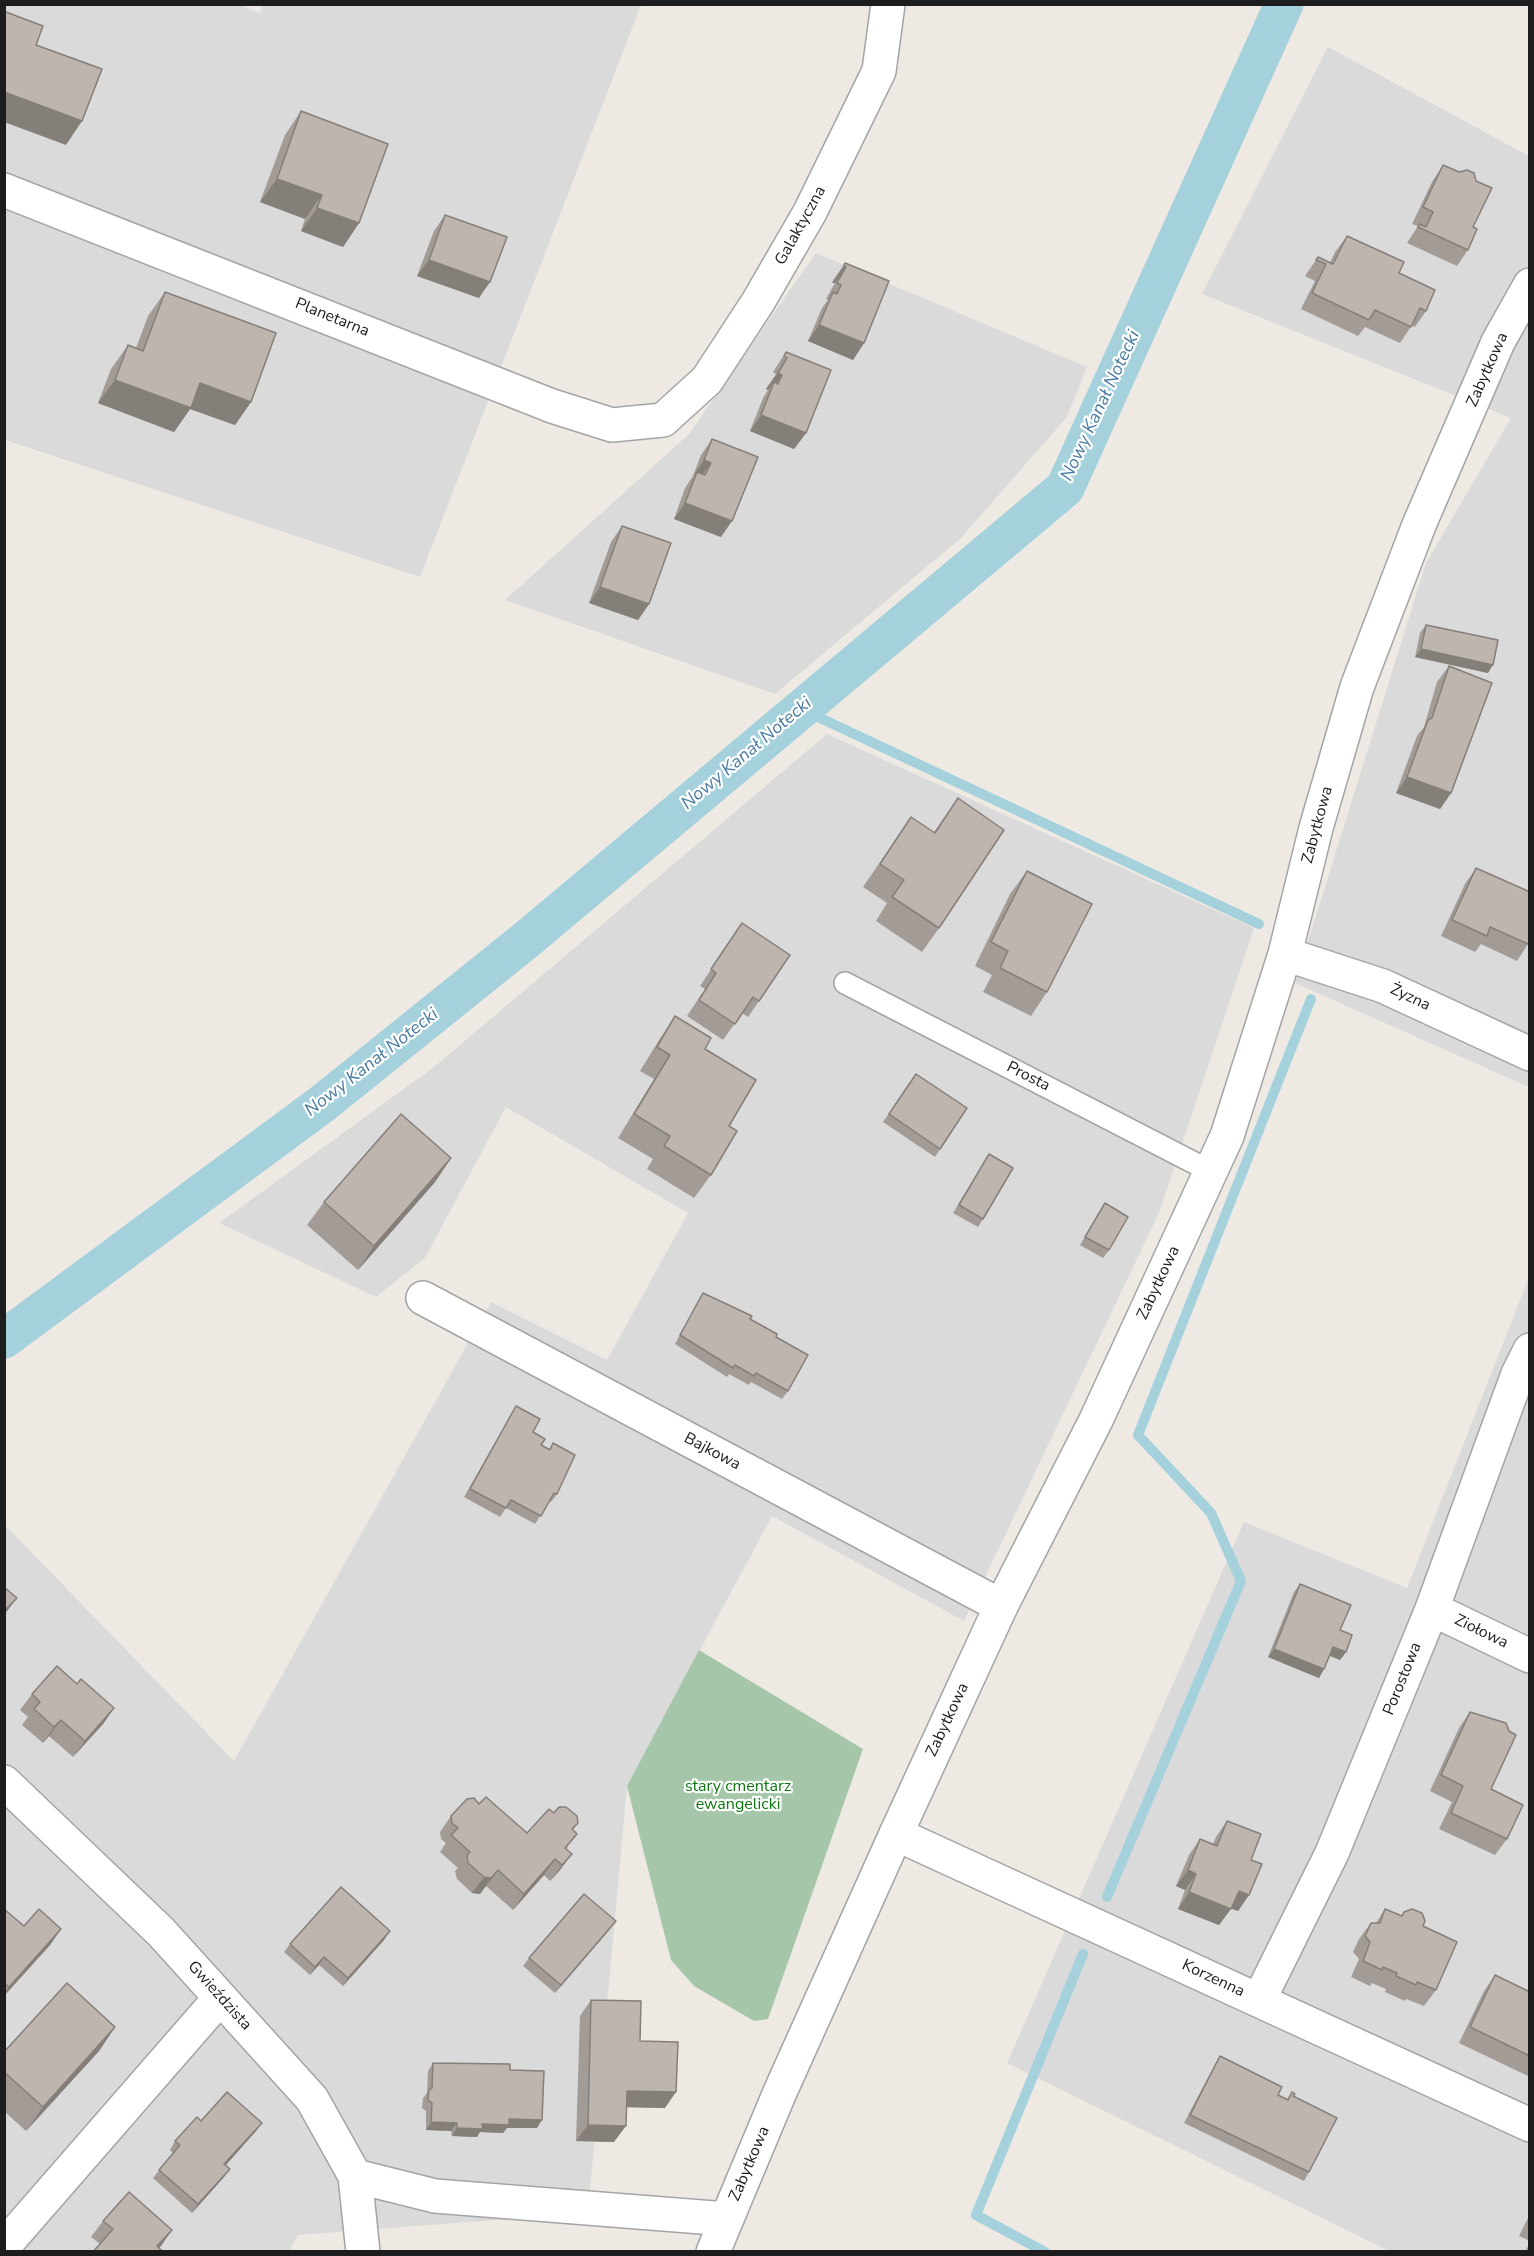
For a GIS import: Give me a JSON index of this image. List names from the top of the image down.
{
  "streets": {
    "street": [
      "Galaktyczna",
      "Planetarna",
      "Zabytkowa",
      "Żyzna",
      "Bajkowa",
      "Ziołowa",
      "Porostowa",
      "Korzenna",
      "Gwieździsta"
    ],
    "lane": ["Prosta"]
  },
  "crossings": [
    ["Galaktyczna", "Planetarna"],
    ["Zabytkowa", "Żyzna"],
    ["Zabytkowa", "Prosta"],
    ["Zabytkowa", "Bajkowa"],
    ["Zabytkowa", "Korzenna"],
    ["Ziołowa", "Porostowa"],
    ["Porostowa", "Korzenna"]
  ],
  "water": ["Nowy Kanał Notecki"],
  "parks": ["stary cmentarz ewangelicki"]
}
